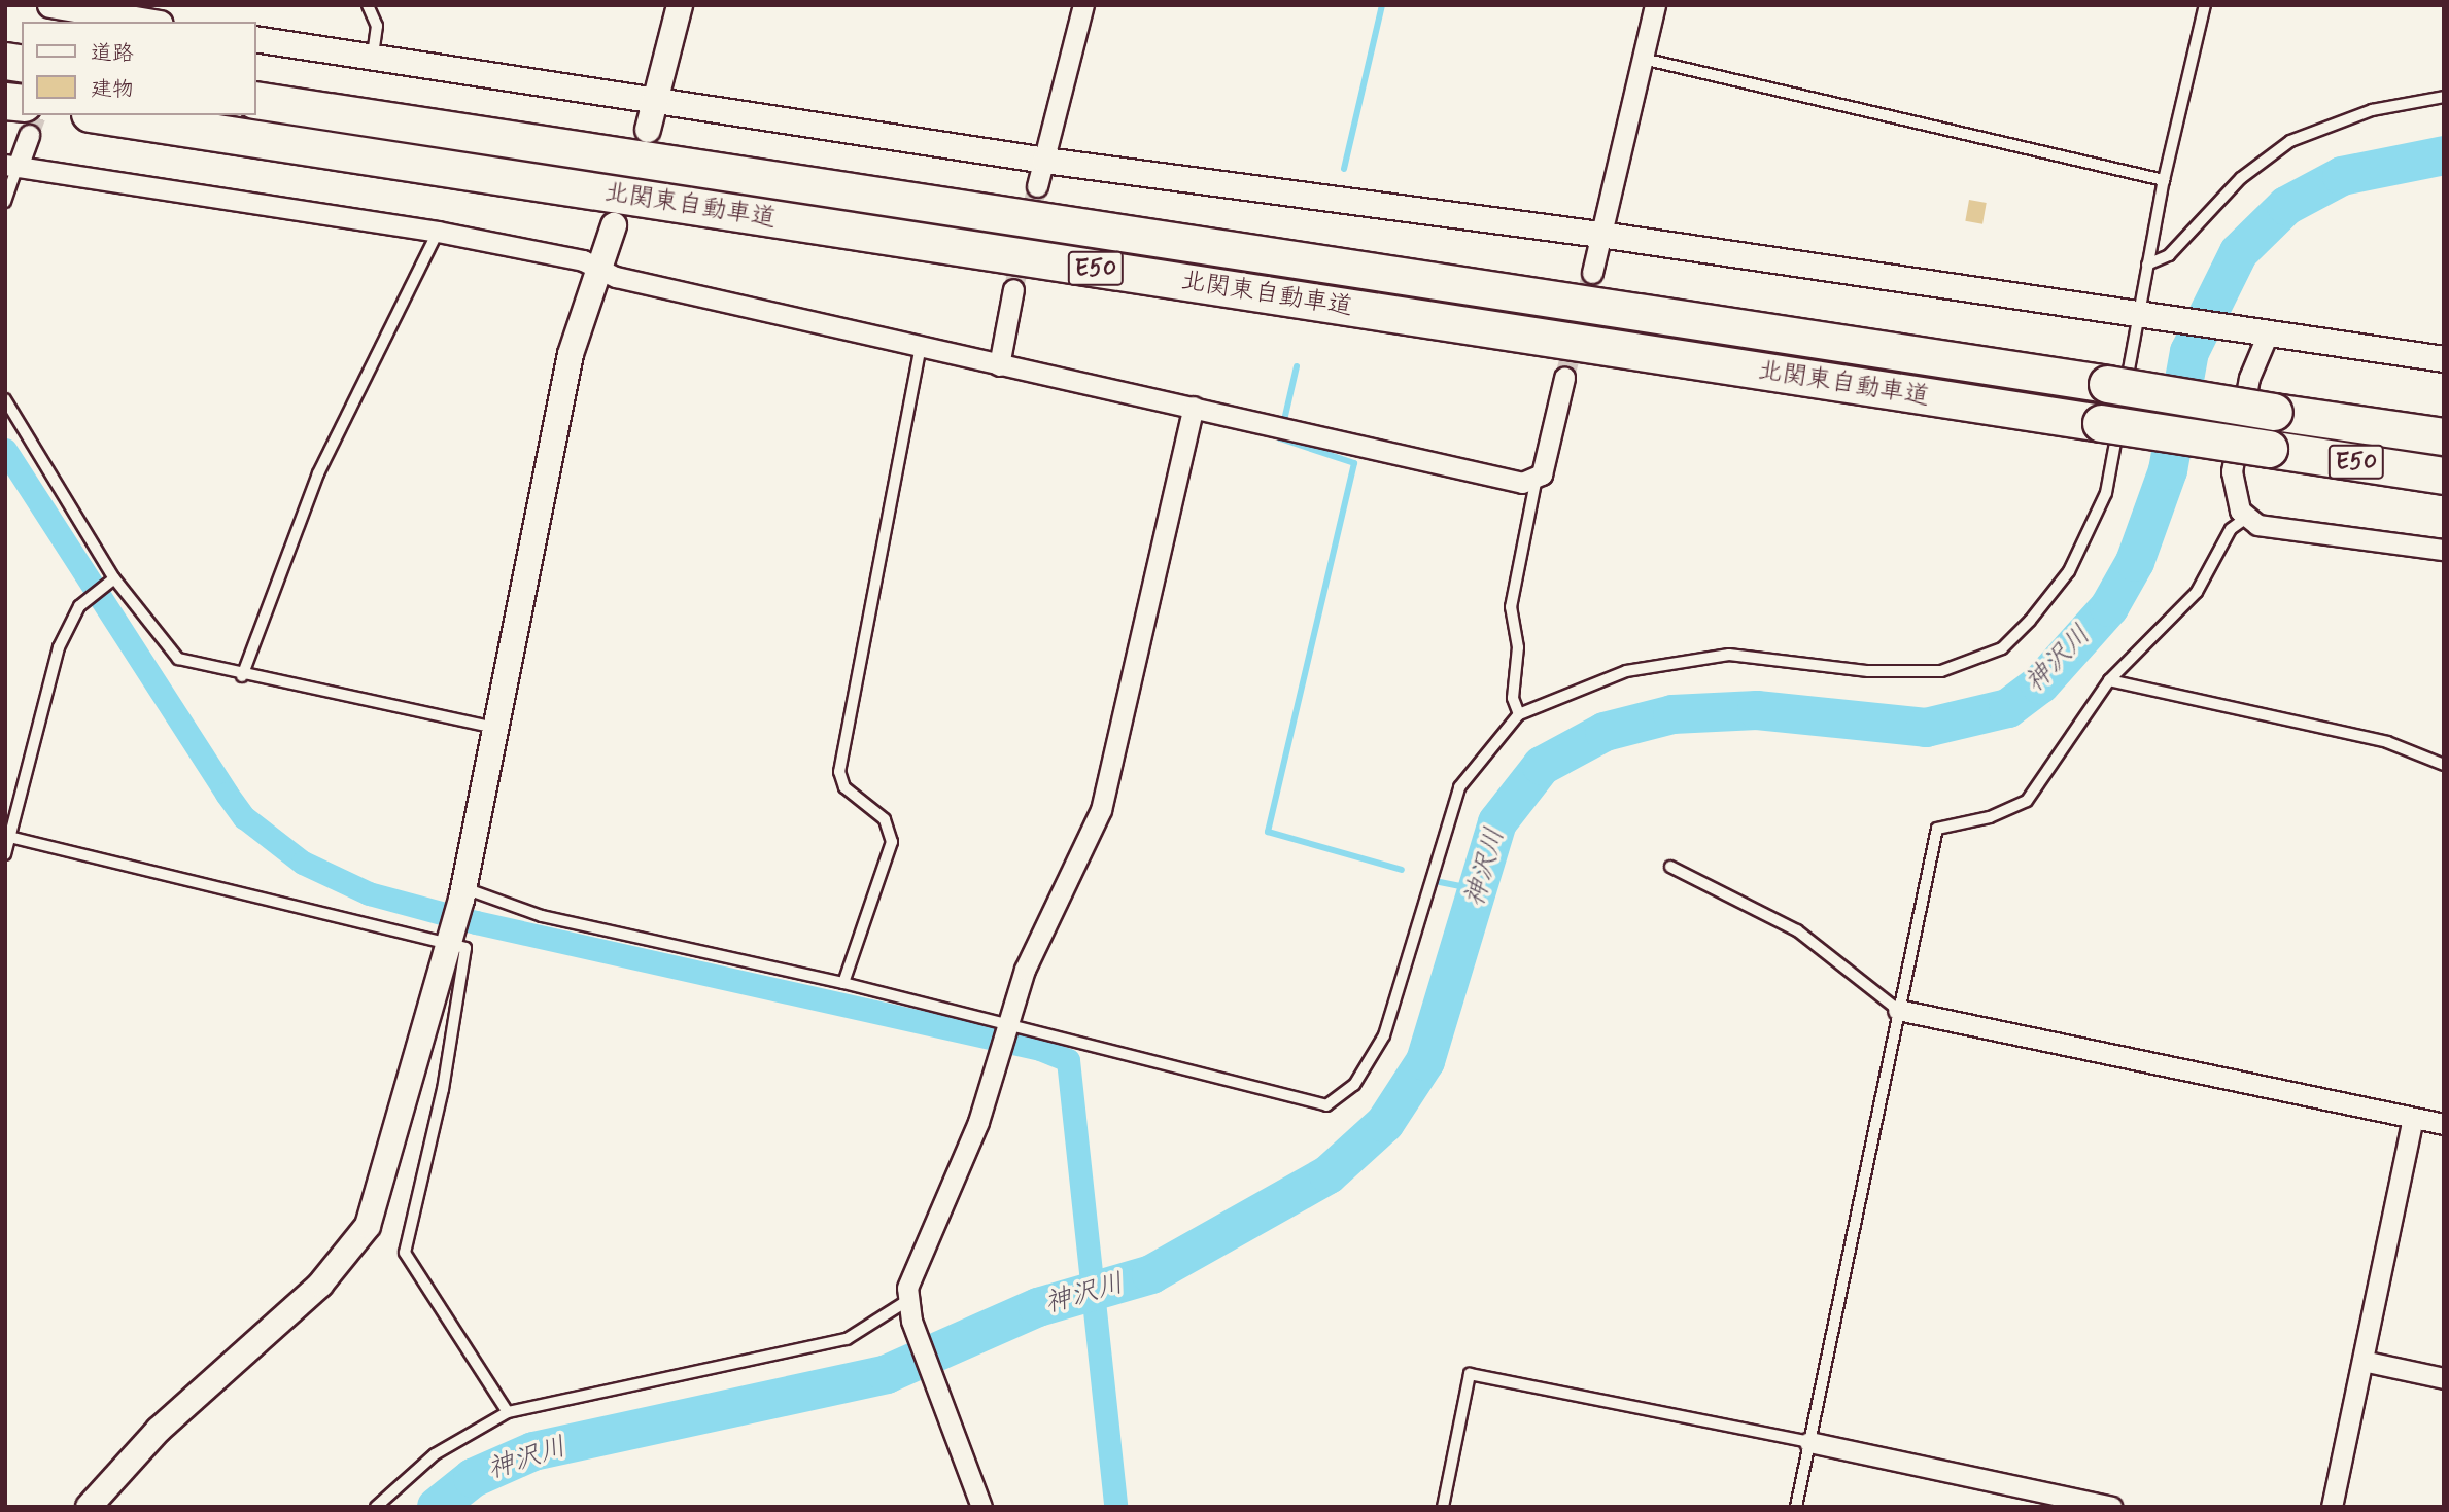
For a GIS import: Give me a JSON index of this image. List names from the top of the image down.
{
  "streets": {
    "highway": ["北関東自動車道", "E50"]
  },
  "water": ["神沢川"],
  "legend": ["道路", "建物"]
}
